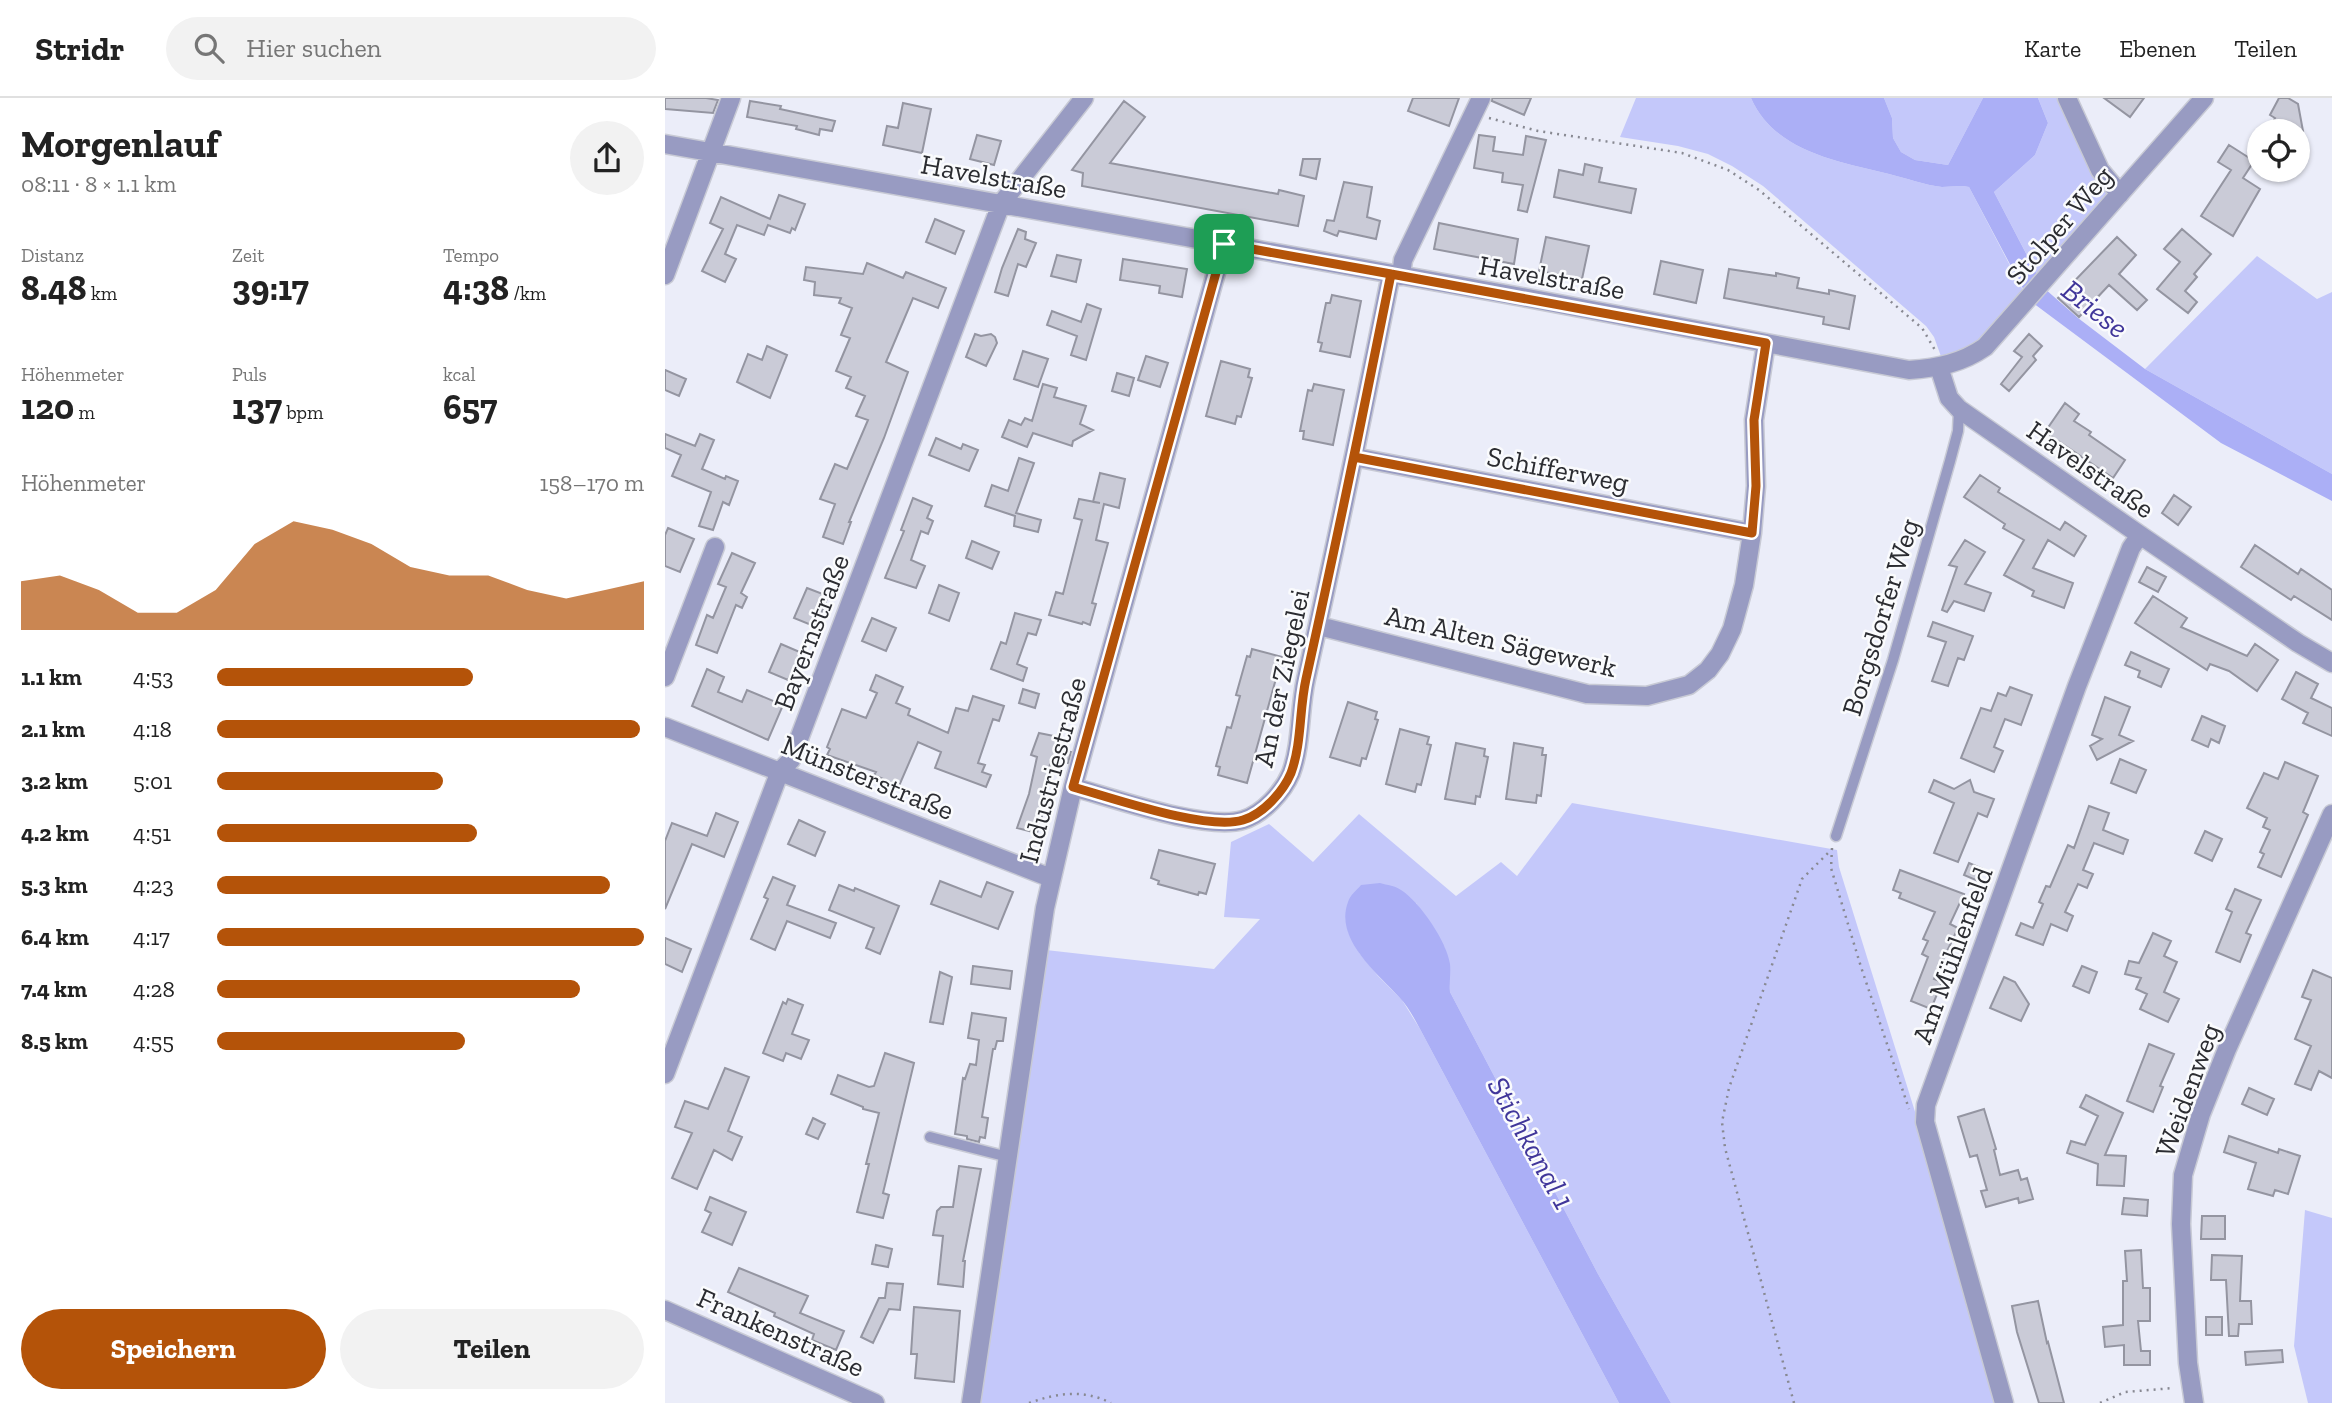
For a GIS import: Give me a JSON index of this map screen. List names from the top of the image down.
{
  "streets": {
    "street": [
      "Havelstraße",
      "Stolper Weg",
      "Schifferweg",
      "Bayernstraße",
      "Am Alten Sägewerk",
      "An der Ziegelei",
      "Industriestraße",
      "Münsterstraße",
      "Am Mühlenfeld",
      "Weidenweg",
      "Frankenstraße"
    ],
    "lane": ["Borgsdorfer Weg"]
  },
  "crossings": [
    ["Havelstraße", "Stolper Weg"],
    ["Havelstraße", "Borgsdorfer Weg"],
    ["Havelstraße", "Bayernstraße"],
    ["Havelstraße", "Am Alten Sägewerk"],
    ["Havelstraße", "An der Ziegelei"],
    ["Havelstraße", "Industriestraße"],
    ["Havelstraße", "Am Mühlenfeld"],
    ["Schifferweg", "Am Alten Sägewerk"],
    ["Schifferweg", "An der Ziegelei"],
    ["Bayernstraße", "Münsterstraße"],
    ["Am Alten Sägewerk", "An der Ziegelei"],
    ["An der Ziegelei", "Industriestraße"],
    ["Industriestraße", "Münsterstraße"]
  ],
  "water": ["Briese", "Stichkanal 1"],
  "page": {
    "header": "Stridr",
    "search": "Hier suchen",
    "nav": ["Karte", "Ebenen", "Teilen"],
    "heading": ["Morgenlauf", "08:11 · 8 × 1.1 km"],
    "stats": [
      ["Distanz", "8.48 km"],
      ["Zeit", "39:17"],
      ["Tempo", "4:38 /km"],
      ["Höhenmeter", "120 m"],
      ["Puls", "137 bpm"],
      ["kcal", "657"]
    ],
    "chart": ["Höhenmeter", "158–170 m"],
    "list": [
      {
        "name": "1.1 km",
        "note": "4:53"
      },
      {
        "name": "2.1 km",
        "note": "4:18"
      },
      {
        "name": "3.2 km",
        "note": "5:01"
      },
      {
        "name": "4.2 km",
        "note": "4:51"
      },
      {
        "name": "5.3 km",
        "note": "4:23"
      },
      {
        "name": "6.4 km",
        "note": "4:17"
      },
      {
        "name": "7.4 km",
        "note": "4:28"
      },
      {
        "name": "8.5 km",
        "note": "4:55"
      }
    ],
    "buttons": ["Speichern", "Teilen"]
  }
}
